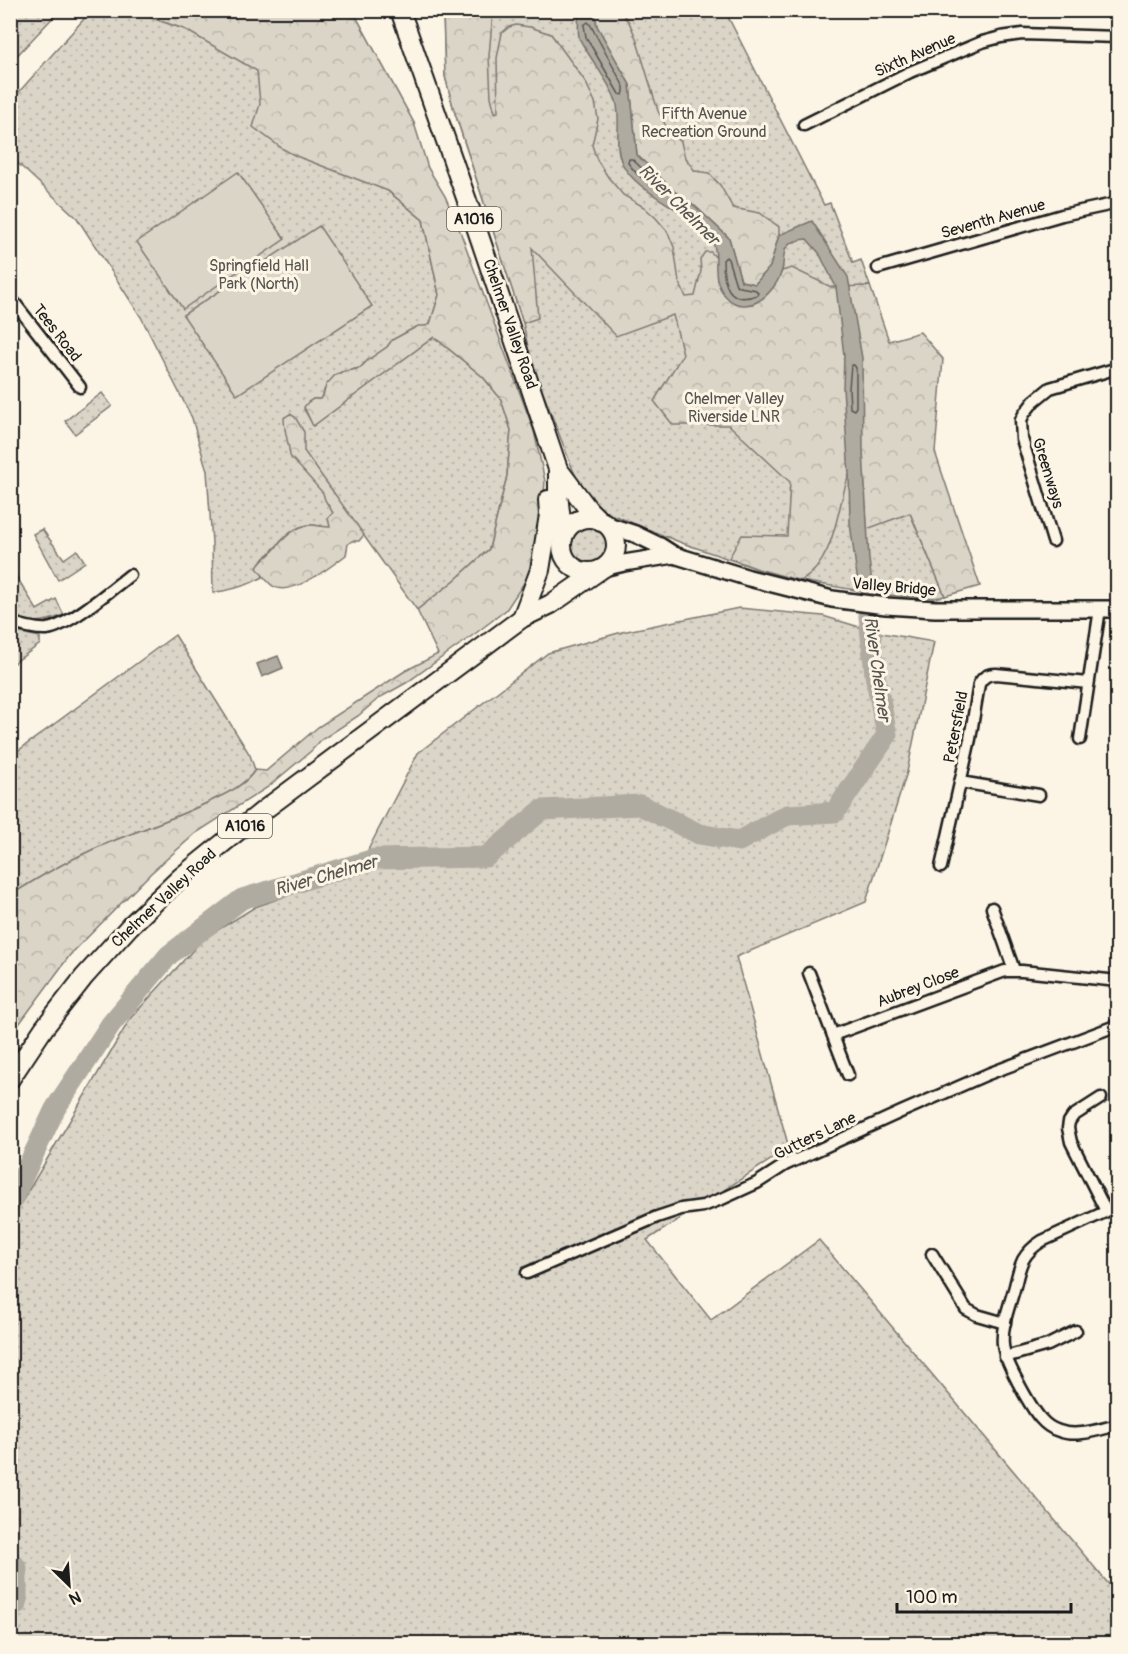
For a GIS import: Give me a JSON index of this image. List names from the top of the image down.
{
  "streets": {
    "main road": ["A1016", "Chelmer Valley Road"],
    "street": [
      "Sixth Avenue",
      "Seventh Avenue",
      "Tees Road",
      "Greenways",
      "Valley Bridge",
      "Petersfield",
      "Aubrey Close",
      "Gutters Lane"
    ]
  },
  "crossings": [
    ["A1016", "Chelmer Valley Road"],
    ["Chelmer Valley Road", "Valley Bridge"]
  ],
  "water": ["River Chelmer"],
  "parks": ["Fifth Avenue Recreation Ground", "Springfield Hall Park (North)", "Chelmer Valley Riverside LNR"],
  "scale_bar": "100 m",
  "north": "bottom right"
}
